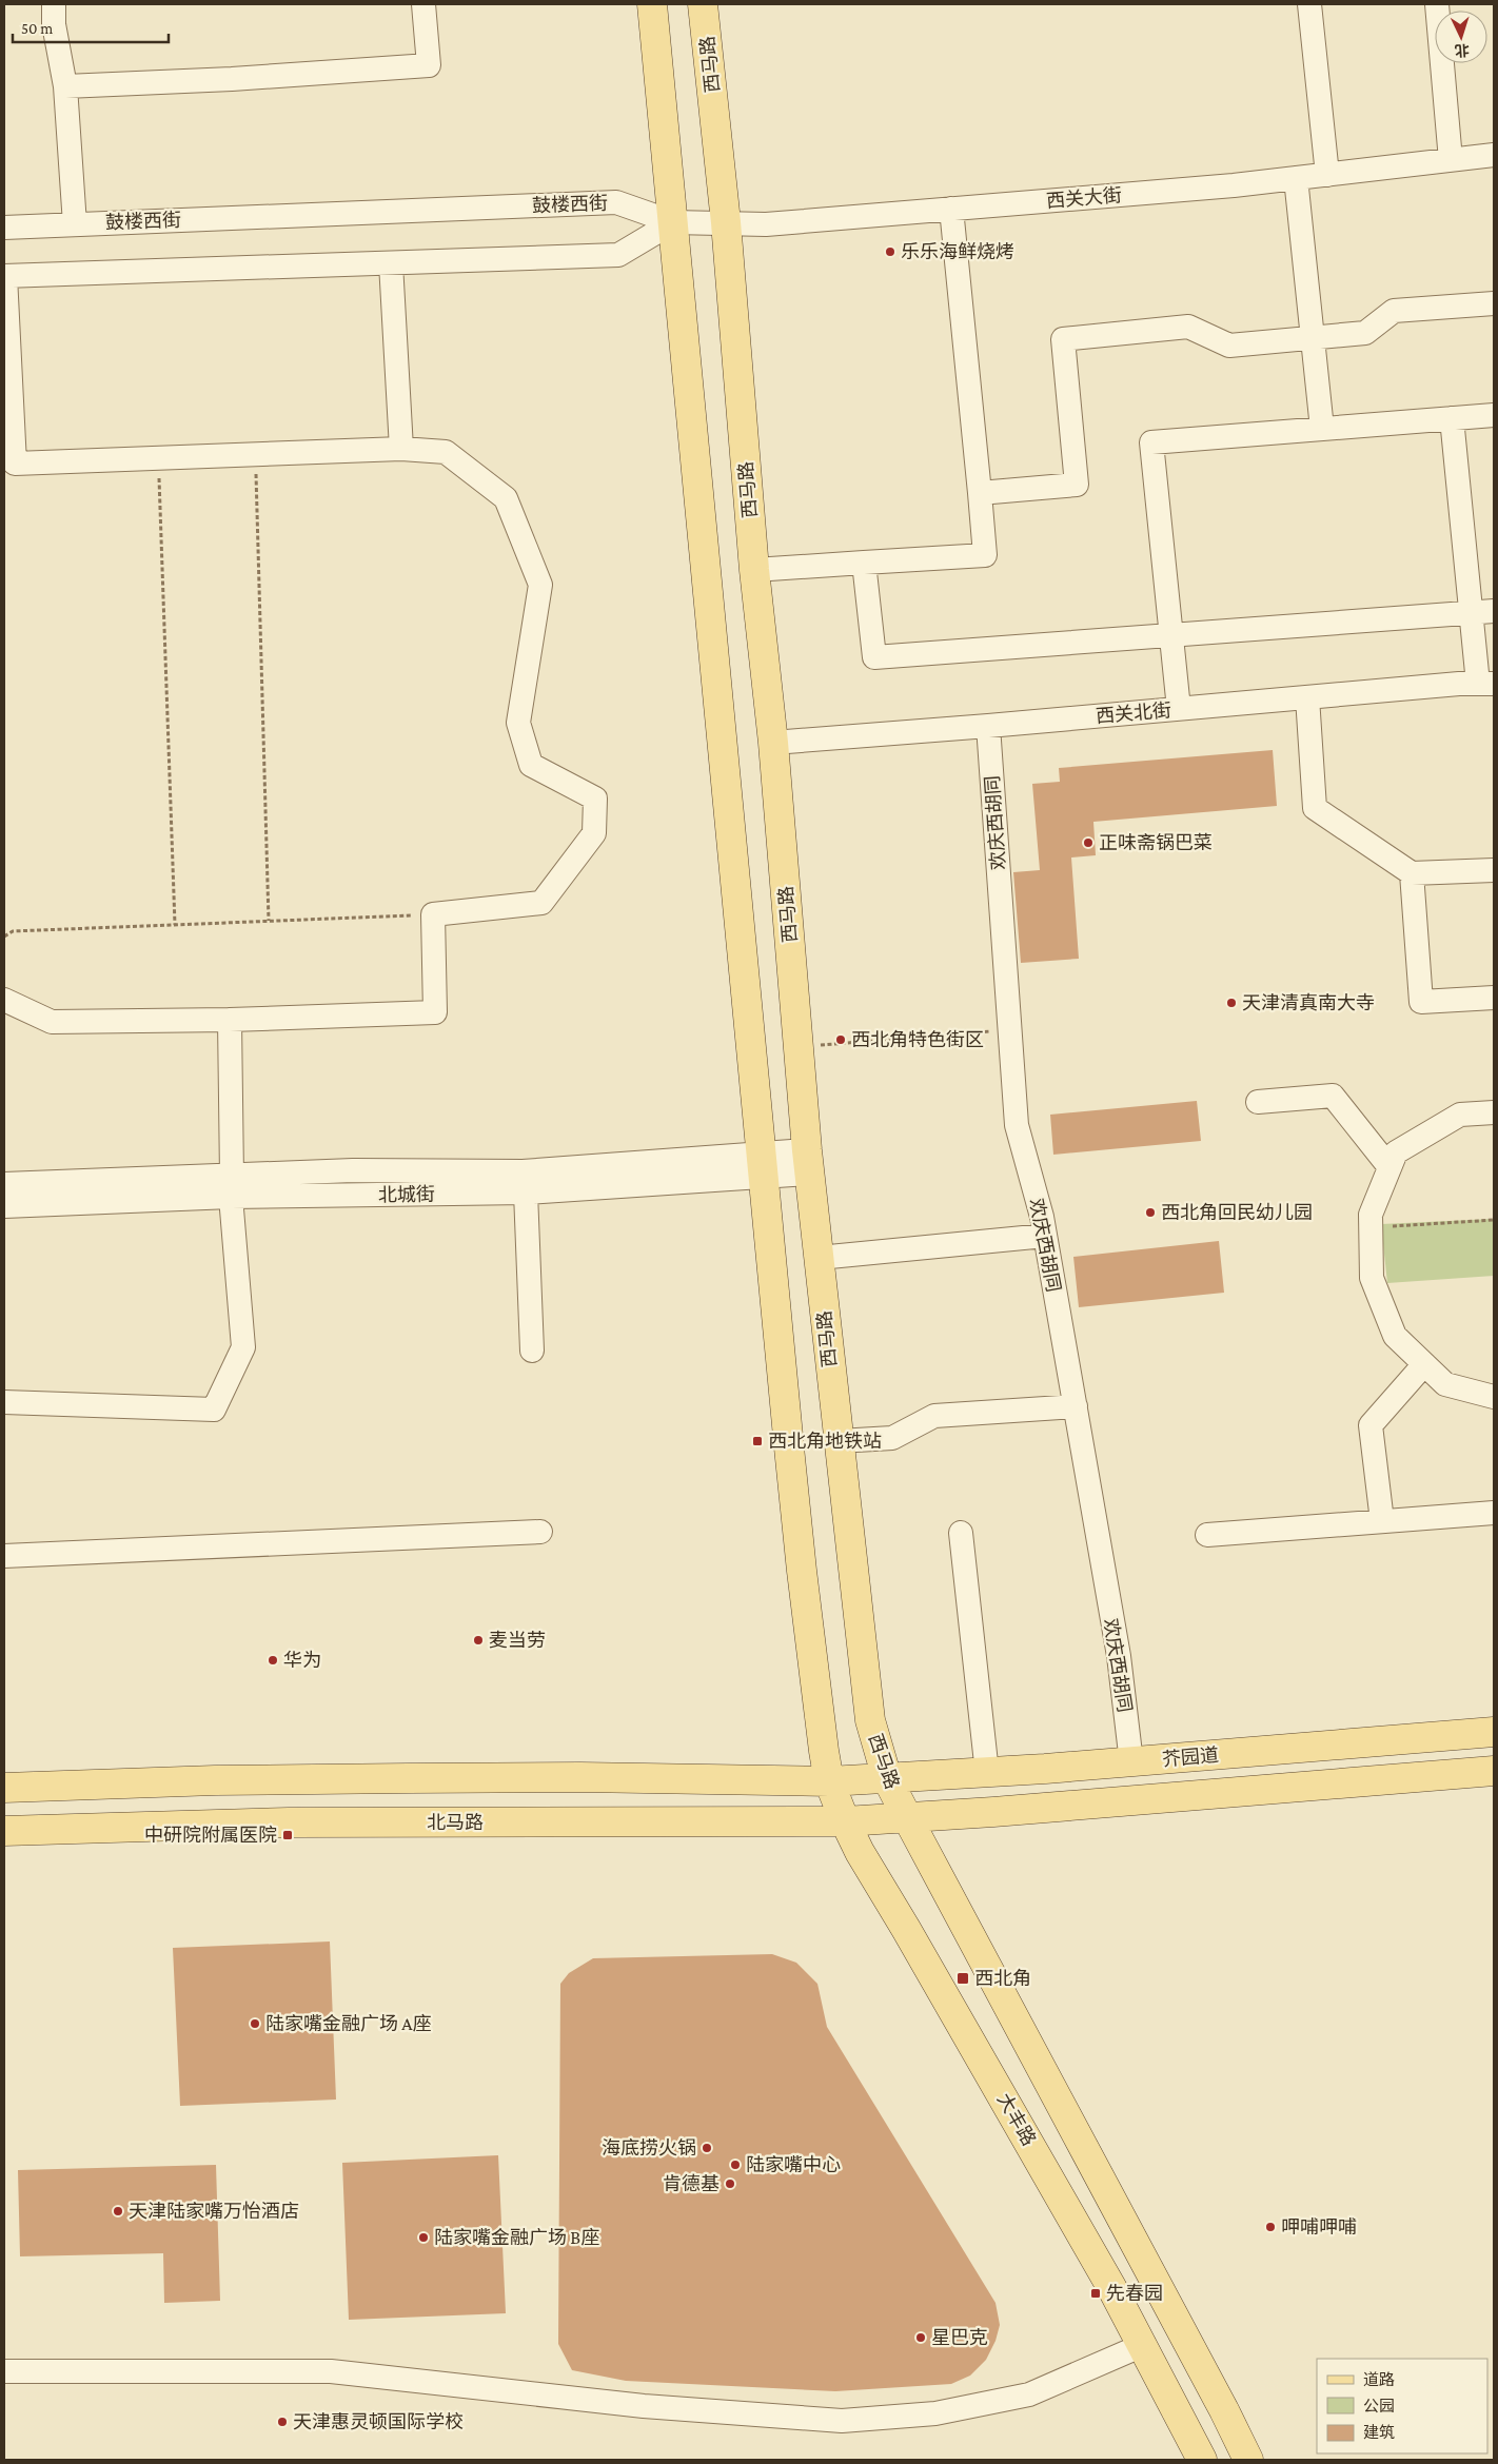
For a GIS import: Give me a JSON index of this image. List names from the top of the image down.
{
  "streets": {
    "main road": [
      "西马路",
      "芥园道",
      "北马路",
      "大丰路"
    ],
    "street": [
      "西关大街",
      "鼓楼西街",
      "西关北街",
      "欢庆西胡同",
      "北城街"
    ]
  },
  "crossings": [
    ["西马路", "西关大街"],
    ["西马路", "西关北街"],
    ["西马路", "北城街"],
    ["西马路", "芥园道"],
    ["西马路", "北马路"],
    ["西关大街", "鼓楼西街"],
    ["西关北街", "欢庆西胡同"],
    ["欢庆西胡同", "芥园道"],
    ["芥园道", "北马路"],
    ["北马路", "大丰路"]
  ],
  "places": {
    "other": [
      "乐乐海鲜烧烤",
      "正味斋锅巴菜",
      "天津清真南大寺",
      "西北角特色街区",
      "西北角回民幼儿园",
      "麦当劳",
      "华为",
      "陆家嘴金融广场 A座",
      "海底捞火锅",
      "陆家嘴中心",
      "肯德基",
      "天津陆家嘴万怡酒店",
      "呷哺呷哺",
      "陆家嘴金融广场 B座",
      "星巴克",
      "天津惠灵顿国际学校"
    ],
    "transit": [
      "西北角地铁站",
      "中研院附属医院",
      "西北角",
      "先春园"
    ]
  },
  "legend": ["道路", "公园", "建筑"],
  "scale_bar": "50 m",
  "north": "bottom"
}
